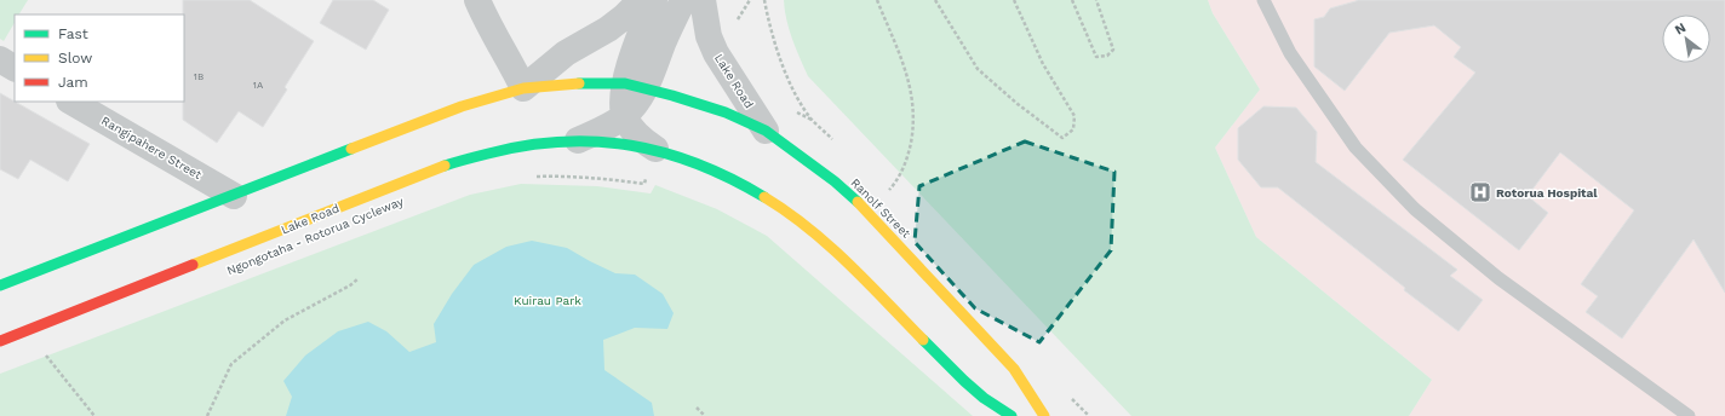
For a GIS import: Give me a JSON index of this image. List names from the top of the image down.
{
  "streets": {
    "main road": ["Lake Road", "Ranolf Street"],
    "street": ["Rangipahere Street"]
  },
  "crossings": [
    ["Lake Road", "Ranolf Street"]
  ],
  "parks": ["Kuirau Park"],
  "places": {
    "hospital": ["Rotorua Hospital"]
  },
  "house_numbers": ["1B", "1A"],
  "legend": ["Fast", "Slow", "Jam"],
  "north": "top left"
}
